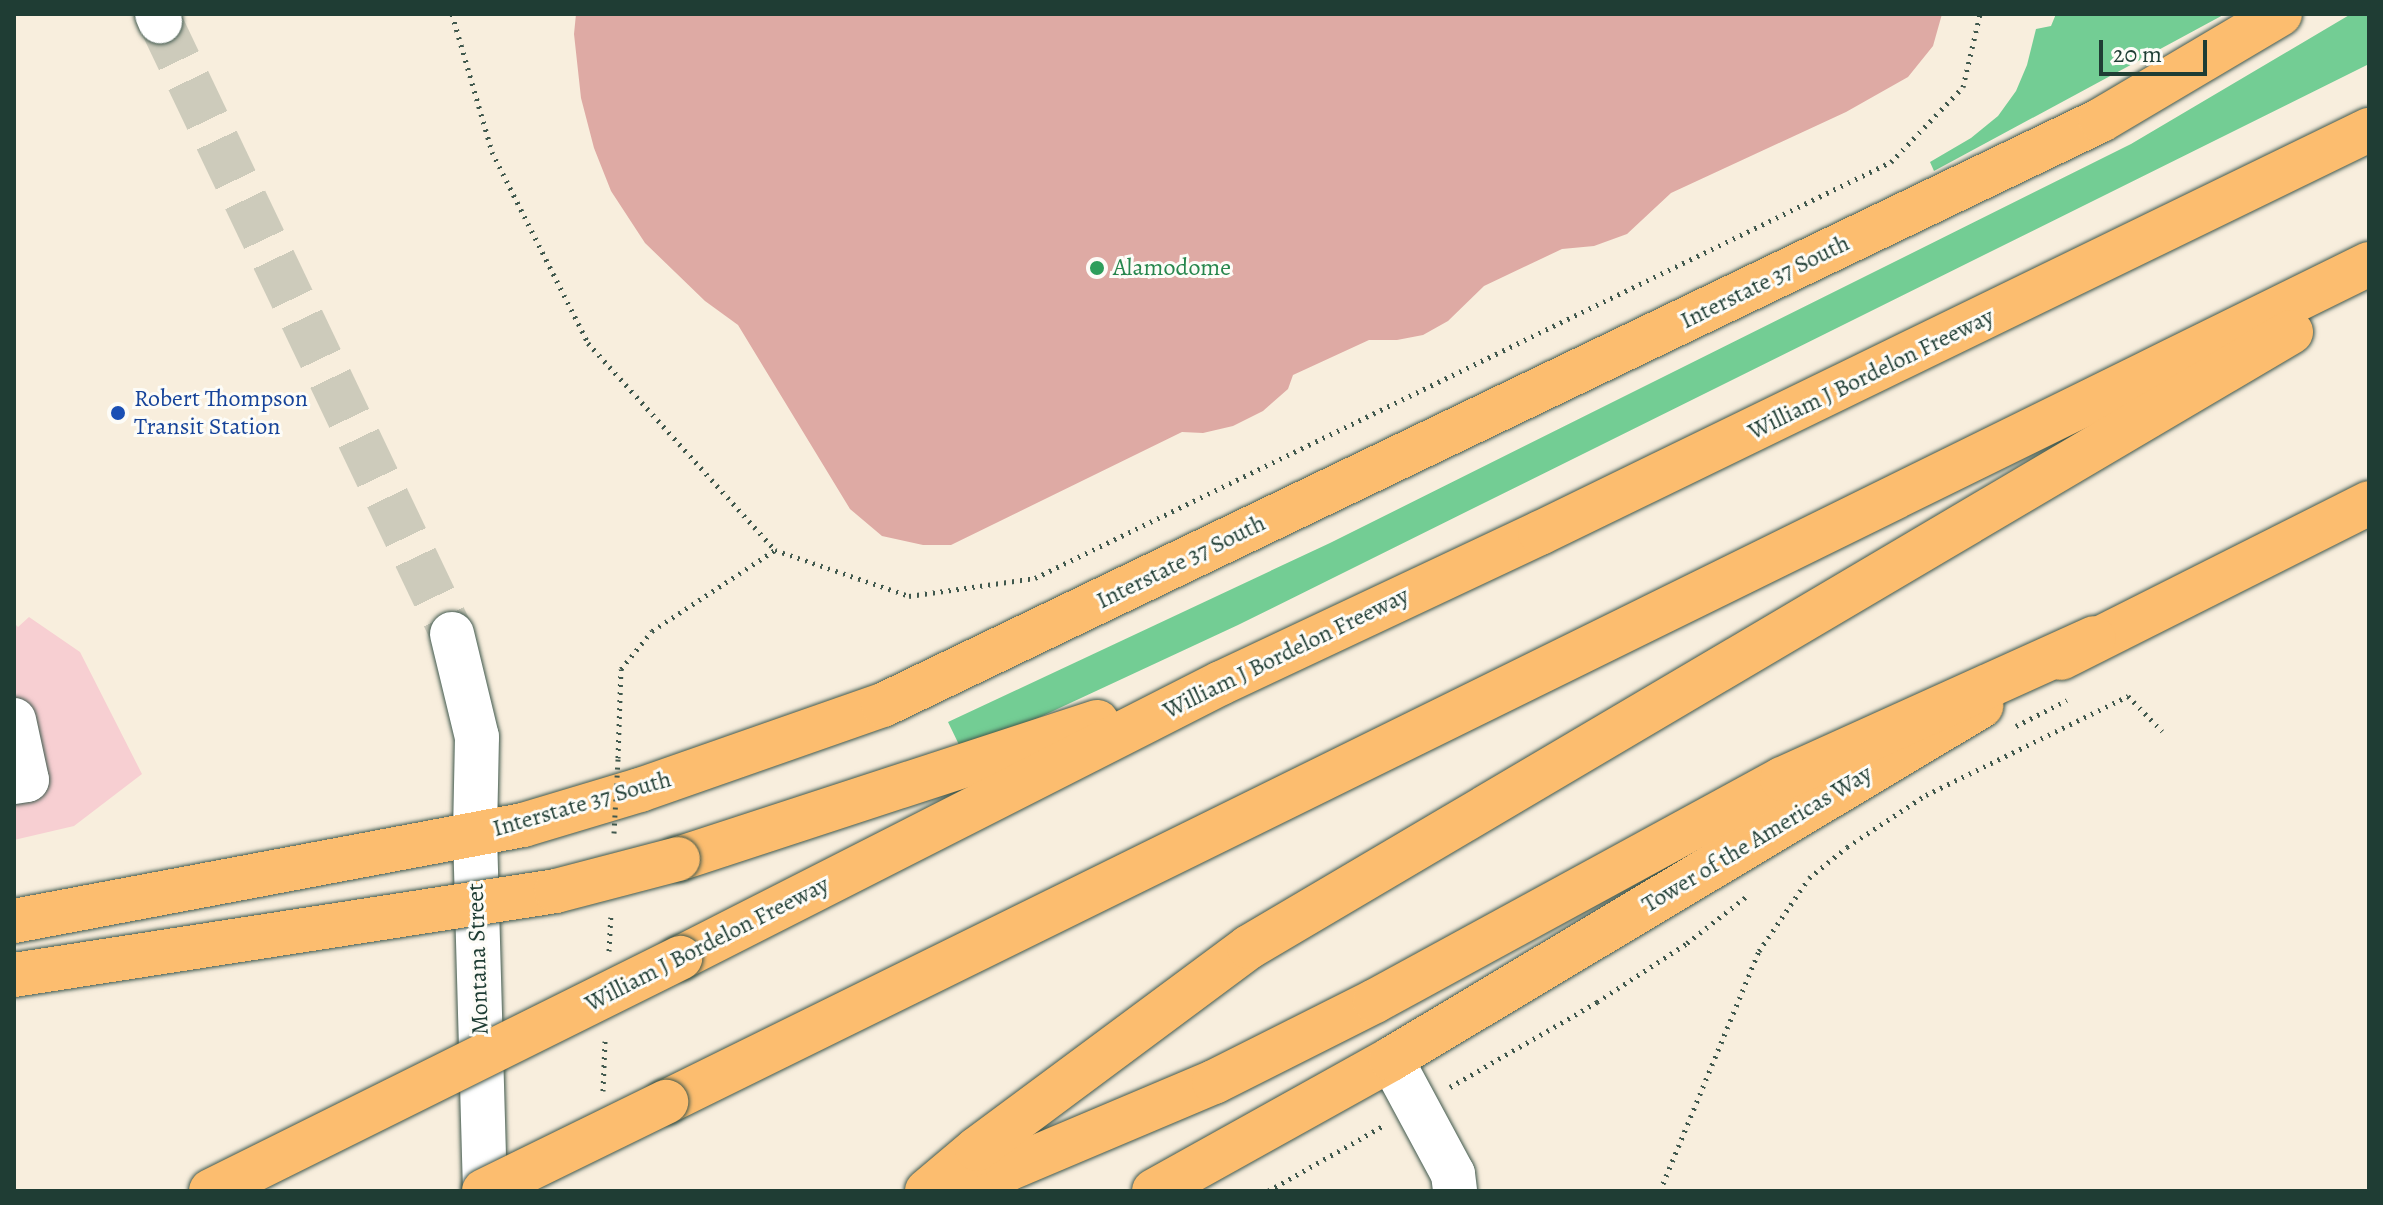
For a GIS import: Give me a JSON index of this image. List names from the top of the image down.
{
  "streets": {
    "main road": ["Interstate 37 South", "William J Bordelon Freeway", "Tower of the Americas Way"],
    "street": ["Montana Street"]
  },
  "crossings": [
    ["Interstate 37 South", "Montana Street"]
  ],
  "places": ["Alamodome", "Robert Thompson Transit Station"],
  "scale_bar": "20 m"
}
